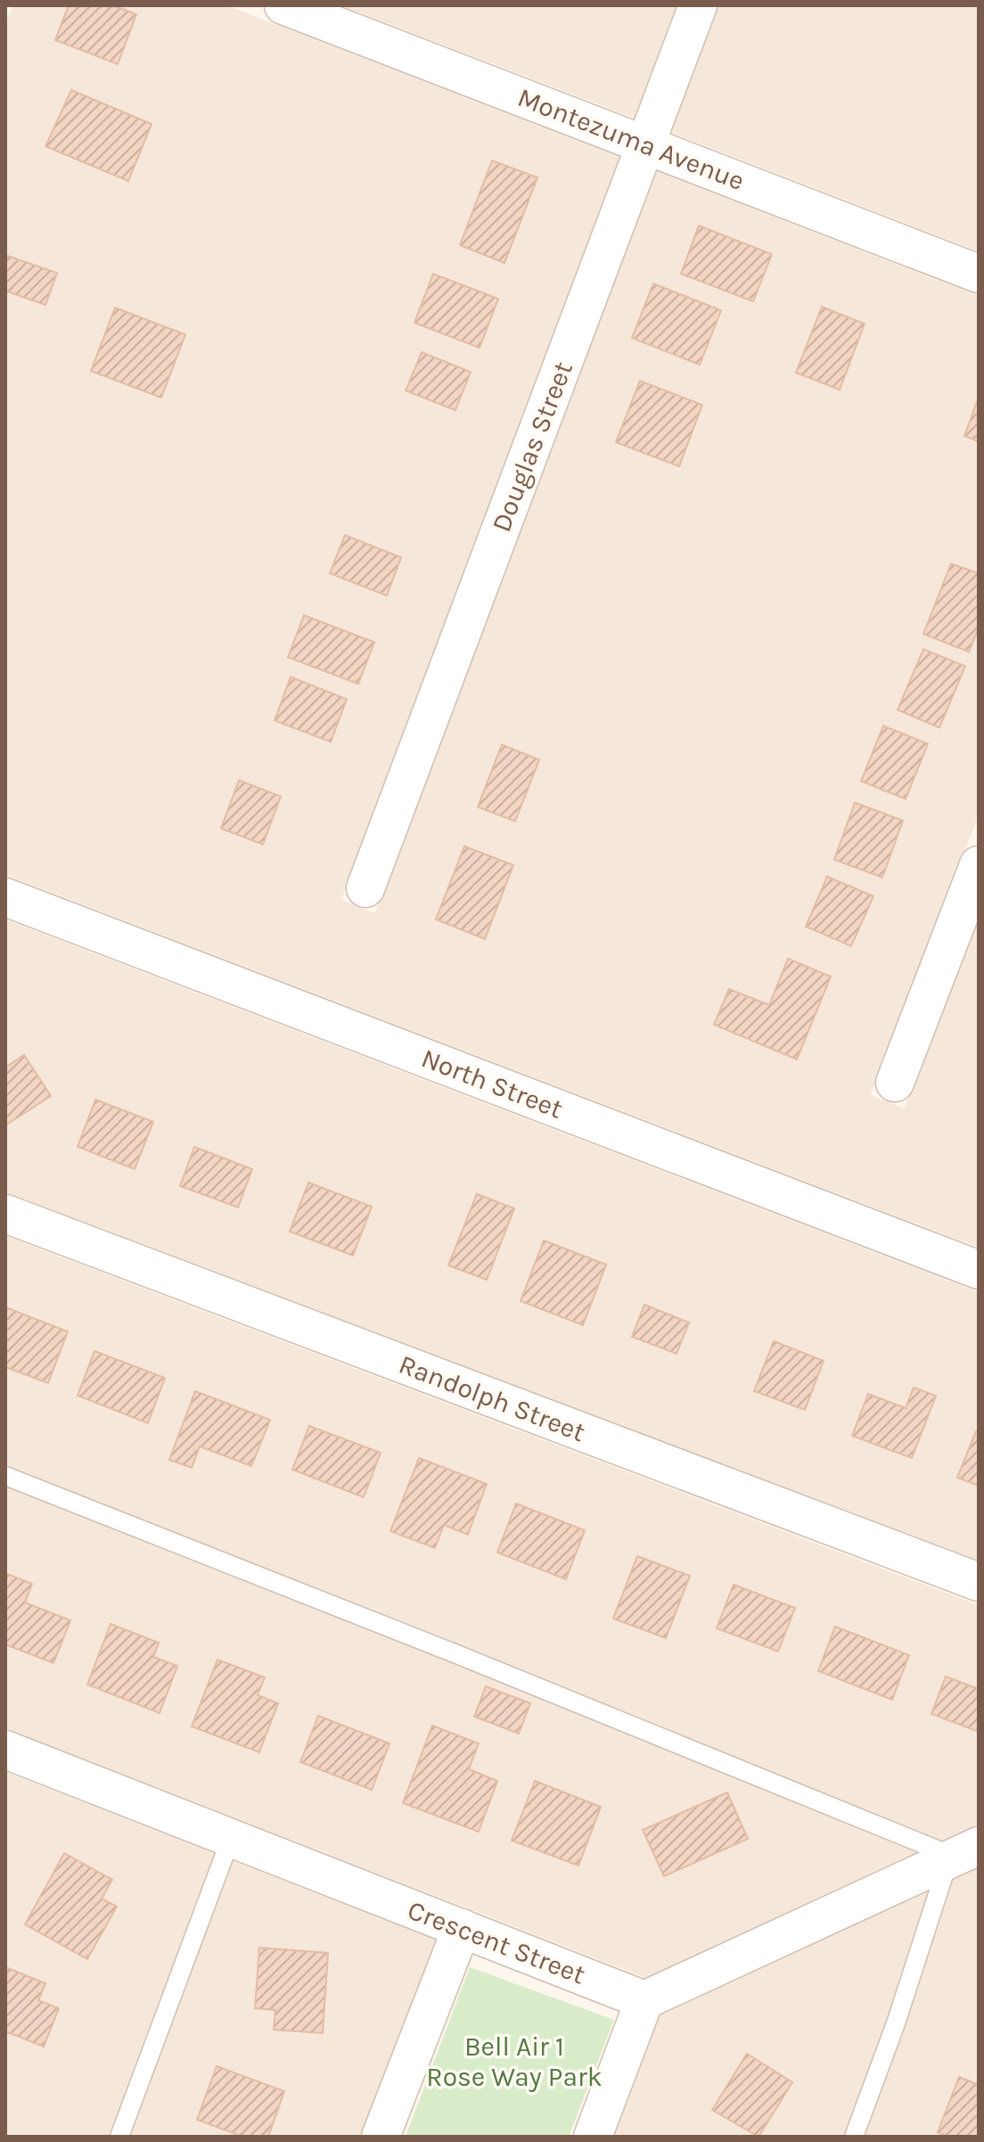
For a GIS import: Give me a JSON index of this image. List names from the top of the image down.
{
  "streets": {
    "street": [
      "Montezuma Avenue",
      "Douglas Street",
      "North Street",
      "Randolph Street",
      "Crescent Street"
    ]
  },
  "crossings": [
    ["Montezuma Avenue", "Douglas Street"]
  ],
  "parks": ["Bell Air 1 Rose Way Park"]
}
